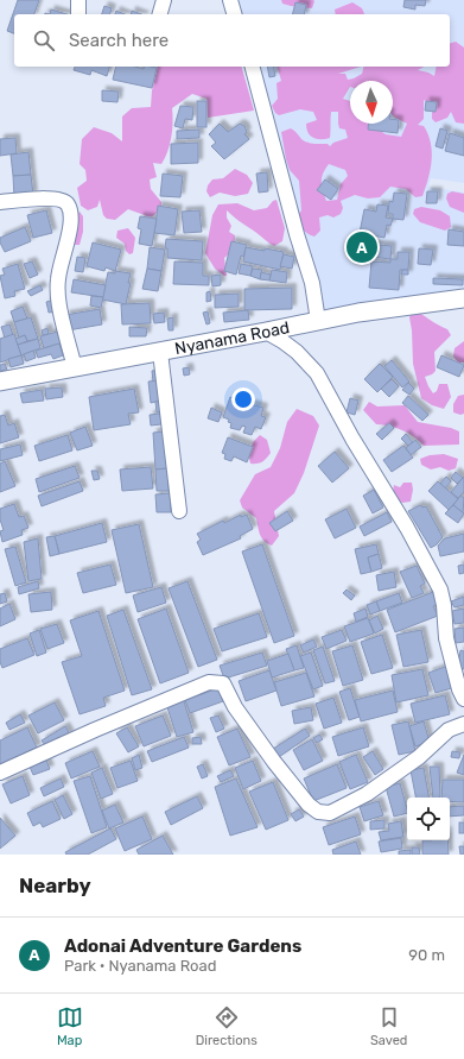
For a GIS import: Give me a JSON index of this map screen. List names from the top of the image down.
{
  "streets": {
    "street": ["Nyanama Road"]
  },
  "north": "bottom",
  "page": {
    "search": "Search here",
    "pins": "A",
    "heading": "Nearby",
    "list": [
      {
        "mark": "A",
        "name": "Adonai Adventure Gardens",
        "note": "Park · Nyanama Road",
        "value": "90 m"
      }
    ],
    "nav": ["Map", "Directions", "Saved"]
  }
}
